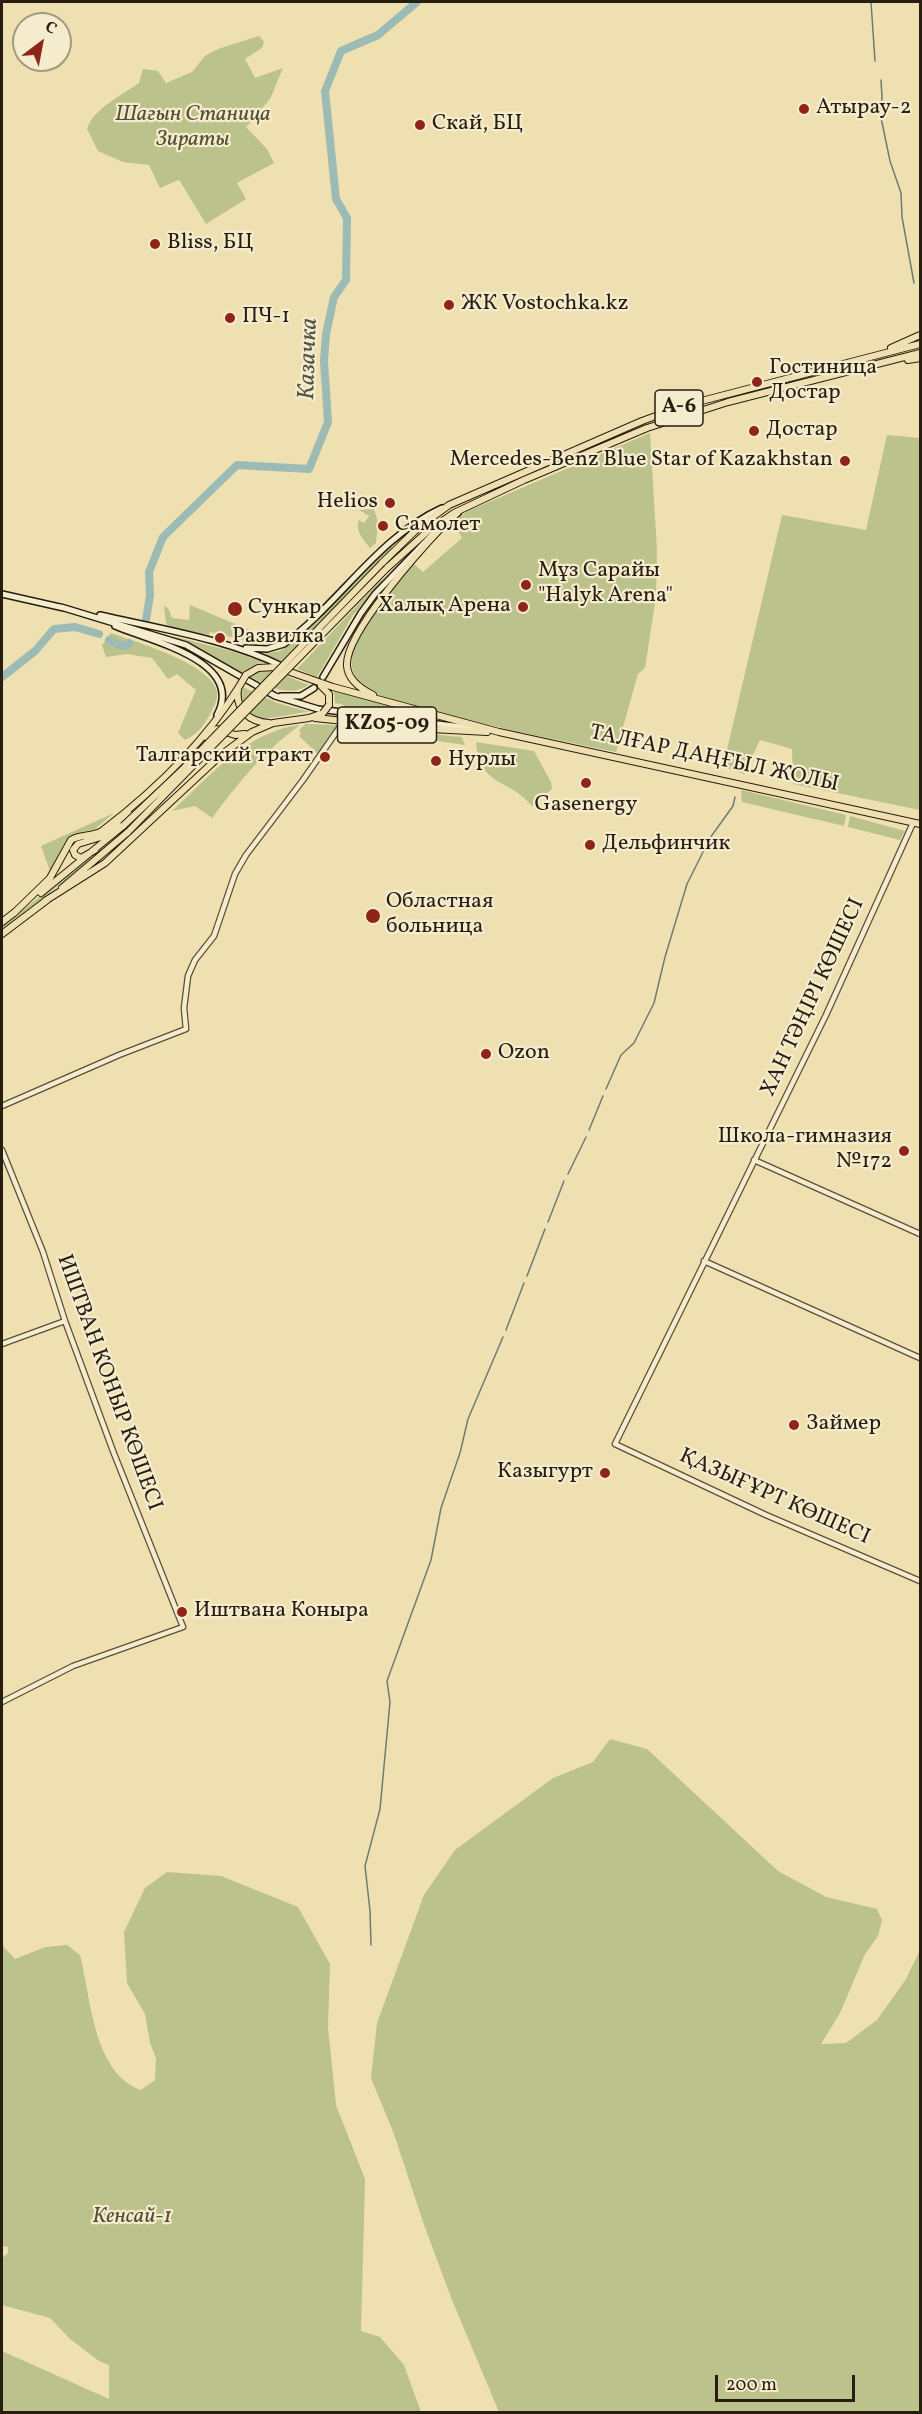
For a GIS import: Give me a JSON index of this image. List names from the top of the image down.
{
  "streets": {
    "main road": ["A-6", "KZ05-09", "ТАЛҒАР ДАҢҒЫЛ ЖОЛЫ"],
    "street": ["ХАН ТӘҢІРІ КӨШЕСІ", "ИШТВАН КОНЫР КӨШЕСІ", "ҚАЗЫҒҰРТ КӨШЕСІ"]
  },
  "crossings": [
    ["KZ05-09", "ТАЛҒАР ДАҢҒЫЛ ЖОЛЫ"],
    ["ТАЛҒАР ДАҢҒЫЛ ЖОЛЫ", "ХАН ТӘҢІРІ КӨШЕСІ"],
    ["ХАН ТӘҢІРІ КӨШЕСІ", "ҚАЗЫҒҰРТ КӨШЕСІ"]
  ],
  "water": ["Казачка"],
  "parks": ["Шағын Станица Зираты", "Кенсай-1"],
  "places": [
    "Атырау-2",
    "Скай, БЦ",
    "Bliss, БЦ",
    "ЖК Vostochka.kz",
    "ПЧ-1",
    "Гостиница Достар",
    "Достар",
    "Mercedes-Benz Blue Star of Kazakhstan",
    "Helios",
    "Самолет",
    "Мұз Сарайы \"Halyk Arena\"",
    "Халық Арена",
    "Сункар",
    "Развилка",
    "Талгарский тракт",
    "Нурлы",
    "Gasenergy",
    "Дельфинчик",
    "Областная больница",
    "Ozon",
    "Школа-гимназия №172",
    "Займер",
    "Казыгурт",
    "Иштвана Коныра"
  ],
  "scale_bar": "200 m",
  "north": "top right"
}
